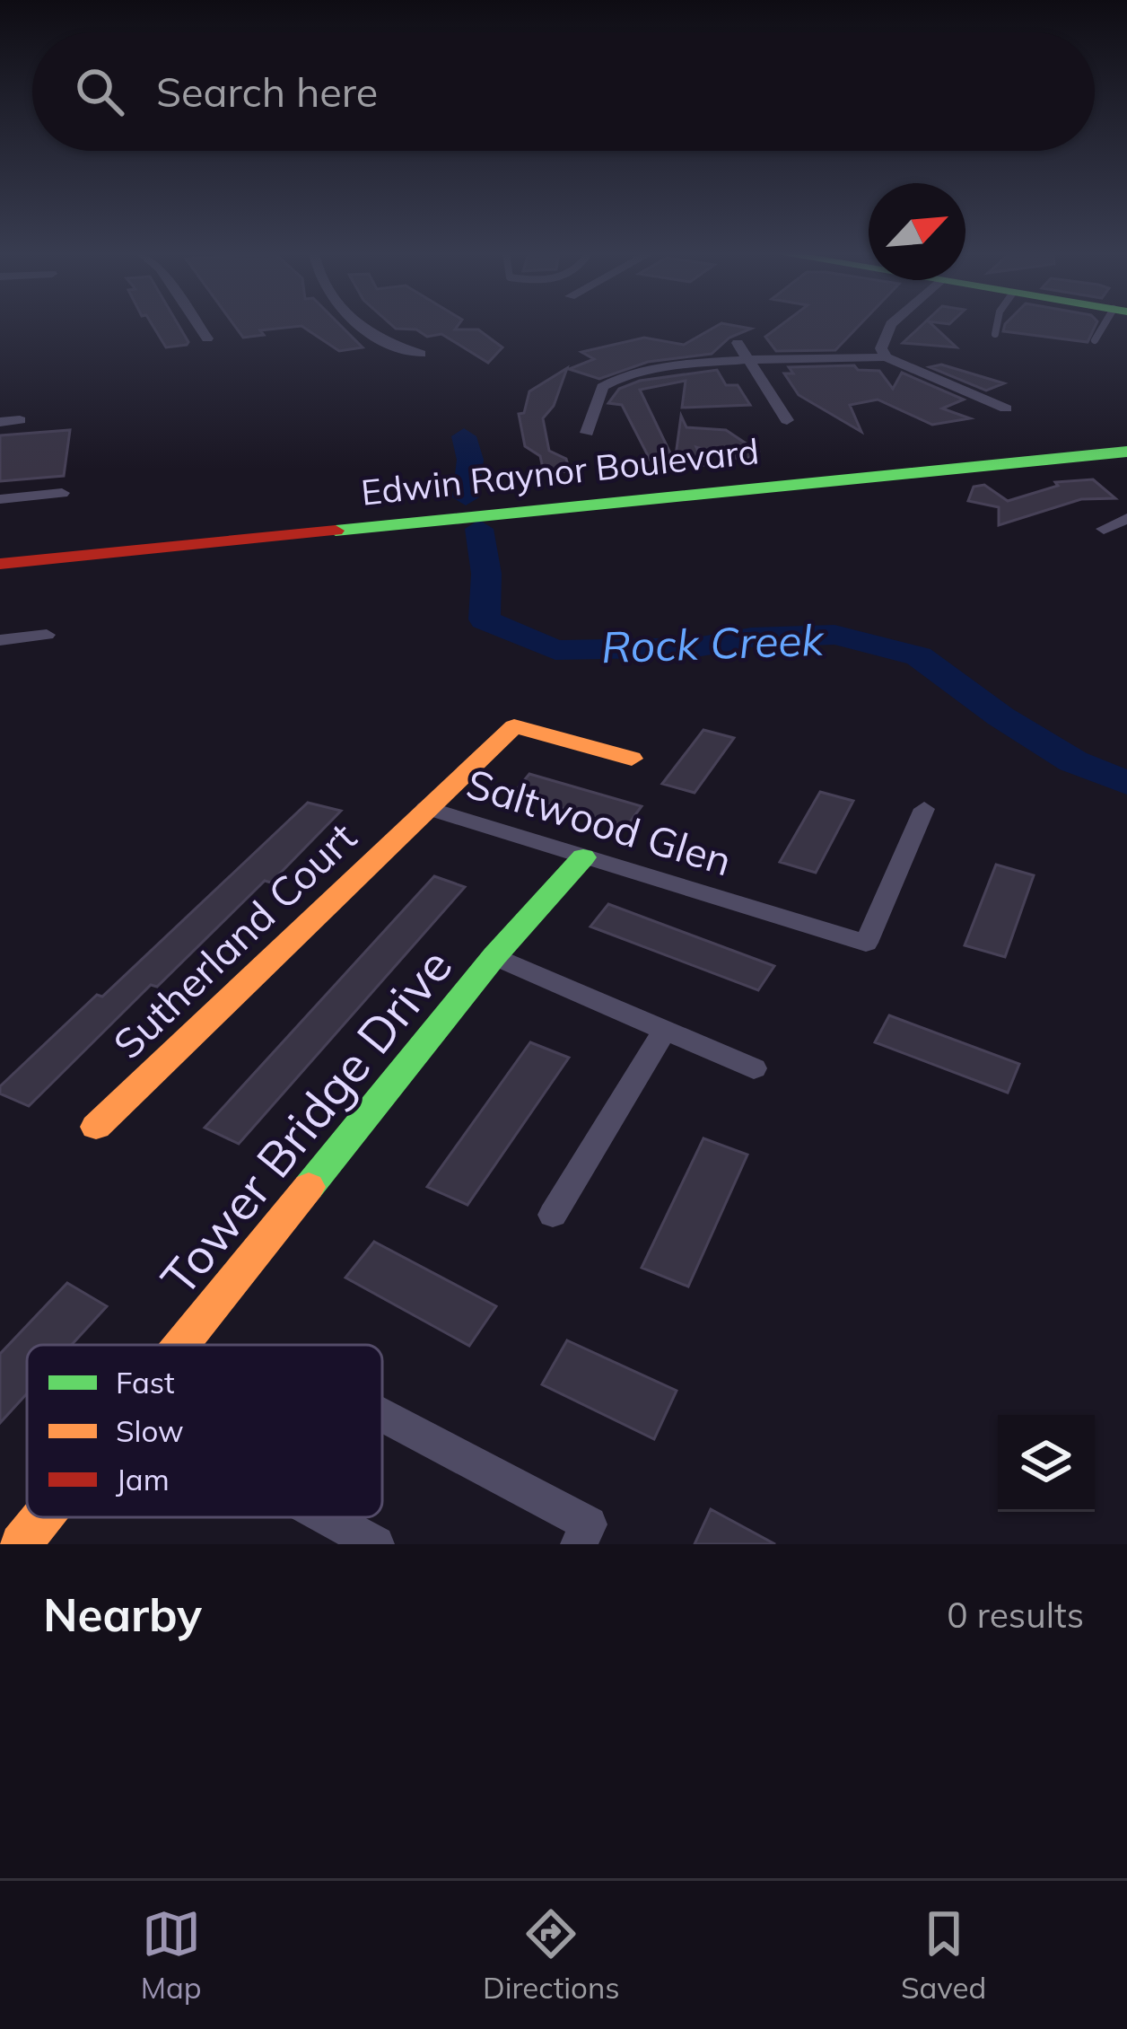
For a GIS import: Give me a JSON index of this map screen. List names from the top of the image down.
{
  "streets": {
    "street": [
      "Edwin Raynor Boulevard",
      "Saltwood Glen",
      "Sutherland Court",
      "Tower Bridge Drive"
    ]
  },
  "crossings": [
    ["Saltwood Glen", "Sutherland Court"],
    ["Saltwood Glen", "Tower Bridge Drive"]
  ],
  "water": ["Rock Creek"],
  "legend": ["Fast", "Slow", "Jam"],
  "north": "top right",
  "page": {
    "search": "Search here",
    "heading": ["Nearby", "0 results"],
    "nav": ["Map", "Directions", "Saved"]
  }
}
